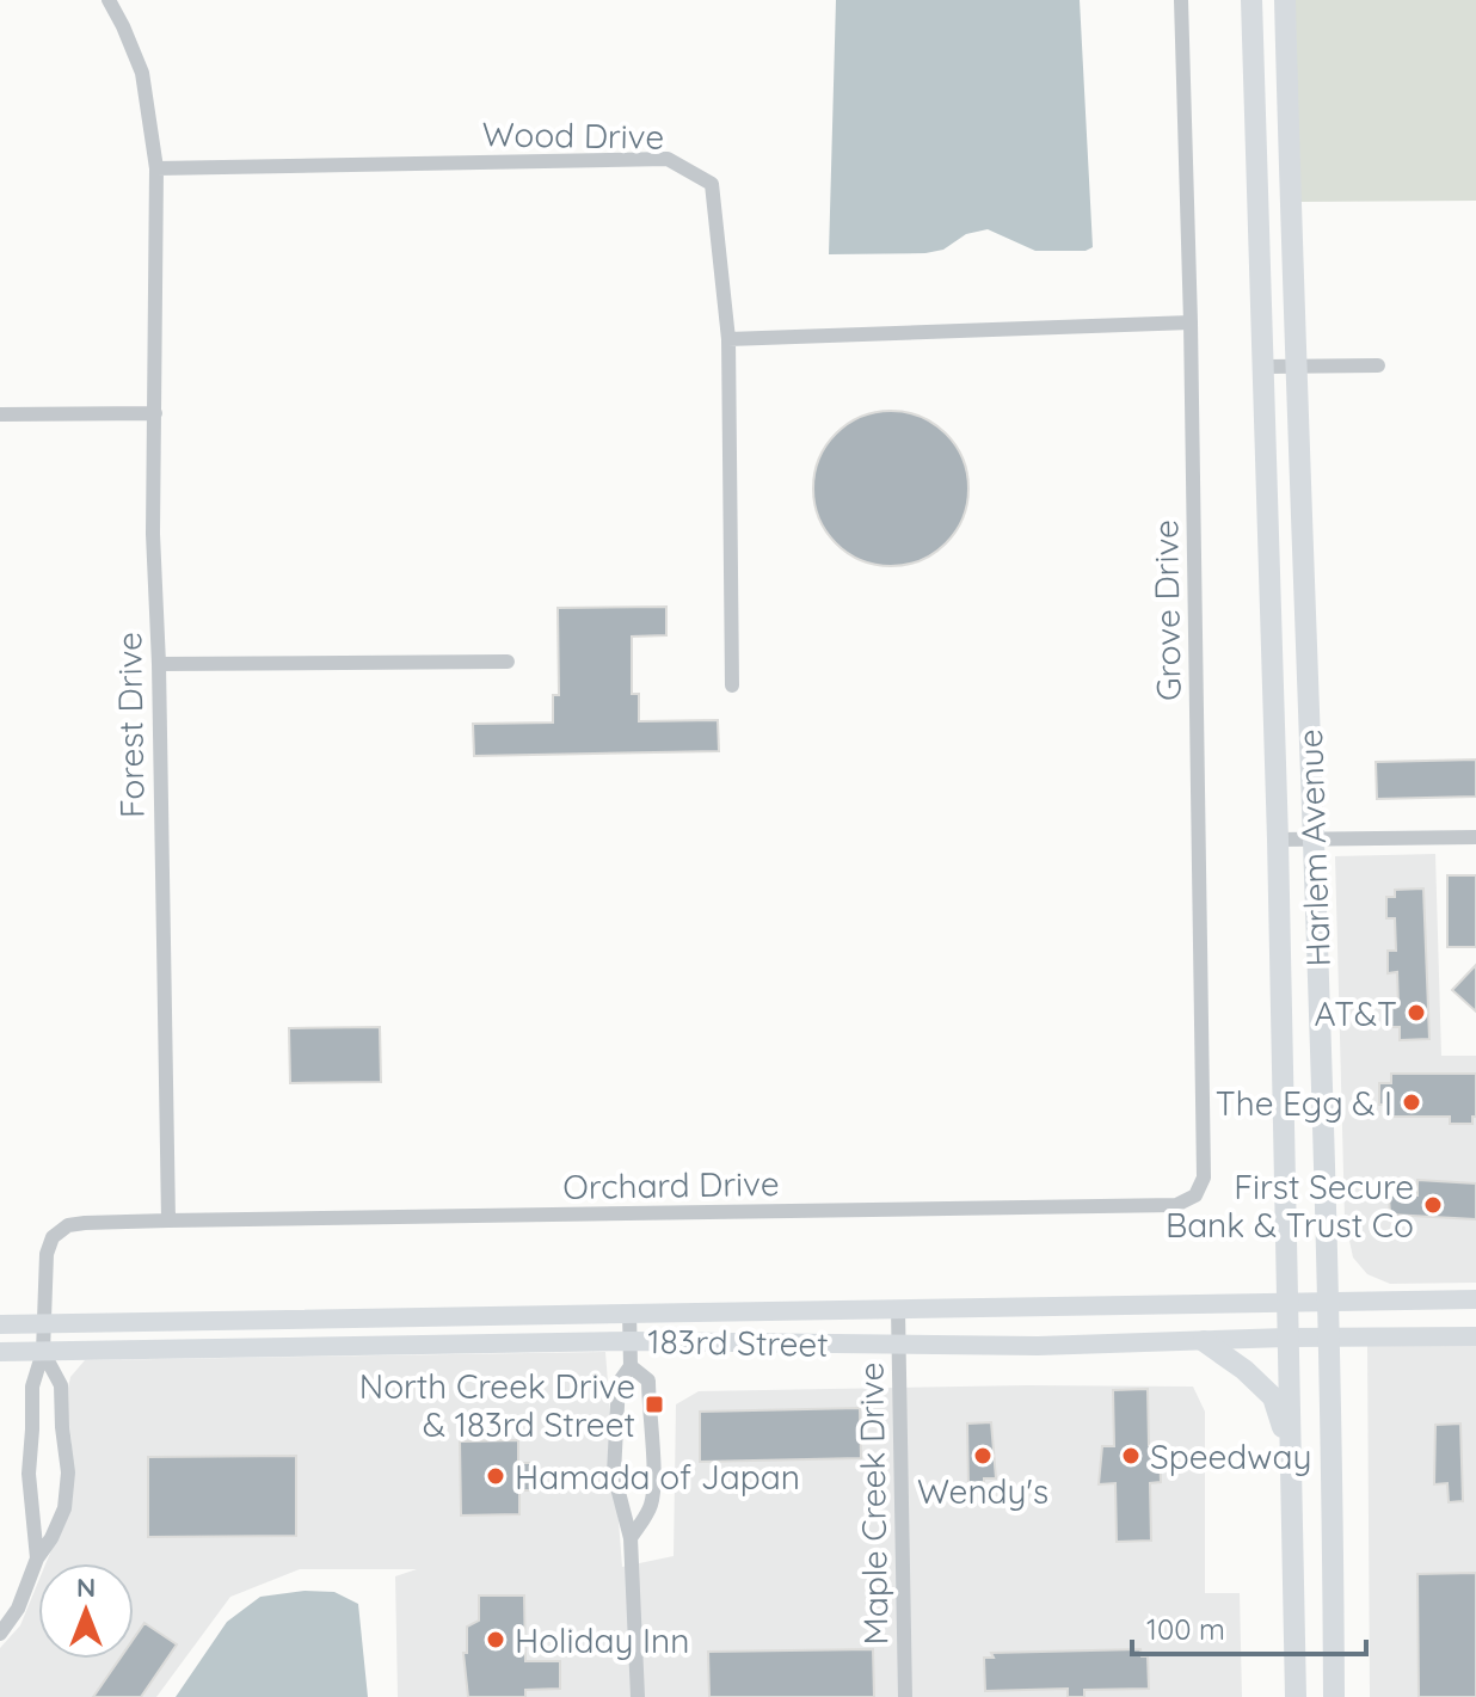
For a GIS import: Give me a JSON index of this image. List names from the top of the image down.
{
  "streets": {
    "main road": ["Harlem Avenue"],
    "street": [
      "Wood Drive",
      "Grove Drive",
      "Forest Drive",
      "Orchard Drive",
      "183rd Street",
      "Maple Creek Drive"
    ]
  },
  "crossings": [
    ["Wood Drive", "Forest Drive"],
    ["Grove Drive", "Orchard Drive"],
    ["Forest Drive", "Orchard Drive"],
    ["Harlem Avenue", "183rd Street"],
    ["183rd Street", "Maple Creek Drive"]
  ],
  "places": {
    "other": [
      "AT&T",
      "The Egg & I",
      "First Secure Bank & Trust Co",
      "Wendy's",
      "Speedway",
      "Hamada of Japan",
      "Holiday Inn"
    ],
    "transit": ["North Creek Drive & 183rd Street"]
  },
  "scale_bar": "100 m",
  "north": "top"
}
